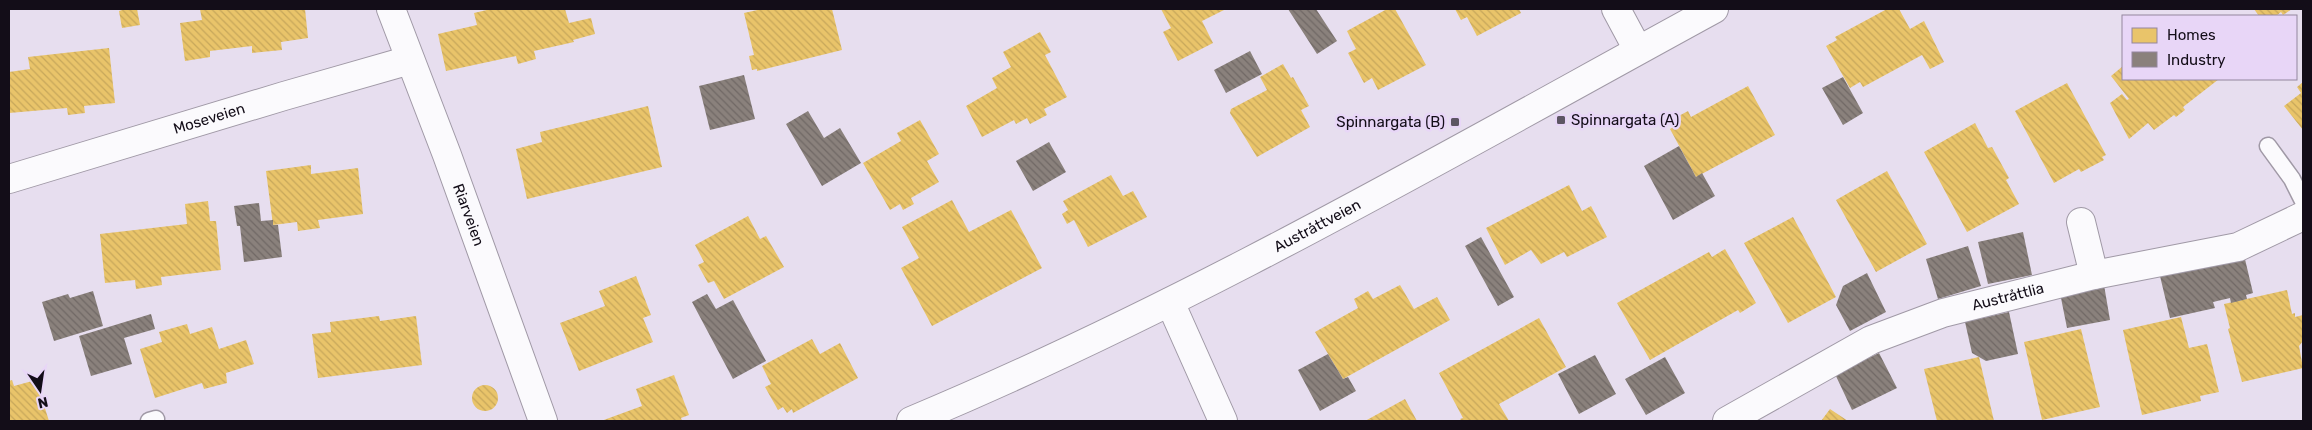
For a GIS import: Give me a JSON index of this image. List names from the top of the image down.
{
  "streets": {
    "street": [
      "Moseveien",
      "Riarveien",
      "Austråttveien",
      "Austråttlia"
    ]
  },
  "crossings": [
    ["Moseveien", "Riarveien"]
  ],
  "places": {
    "transit": ["Spinnargata (A)", "Spinnargata (B)"]
  },
  "legend": ["Homes", "Industry"],
  "north": "bottom"
}
